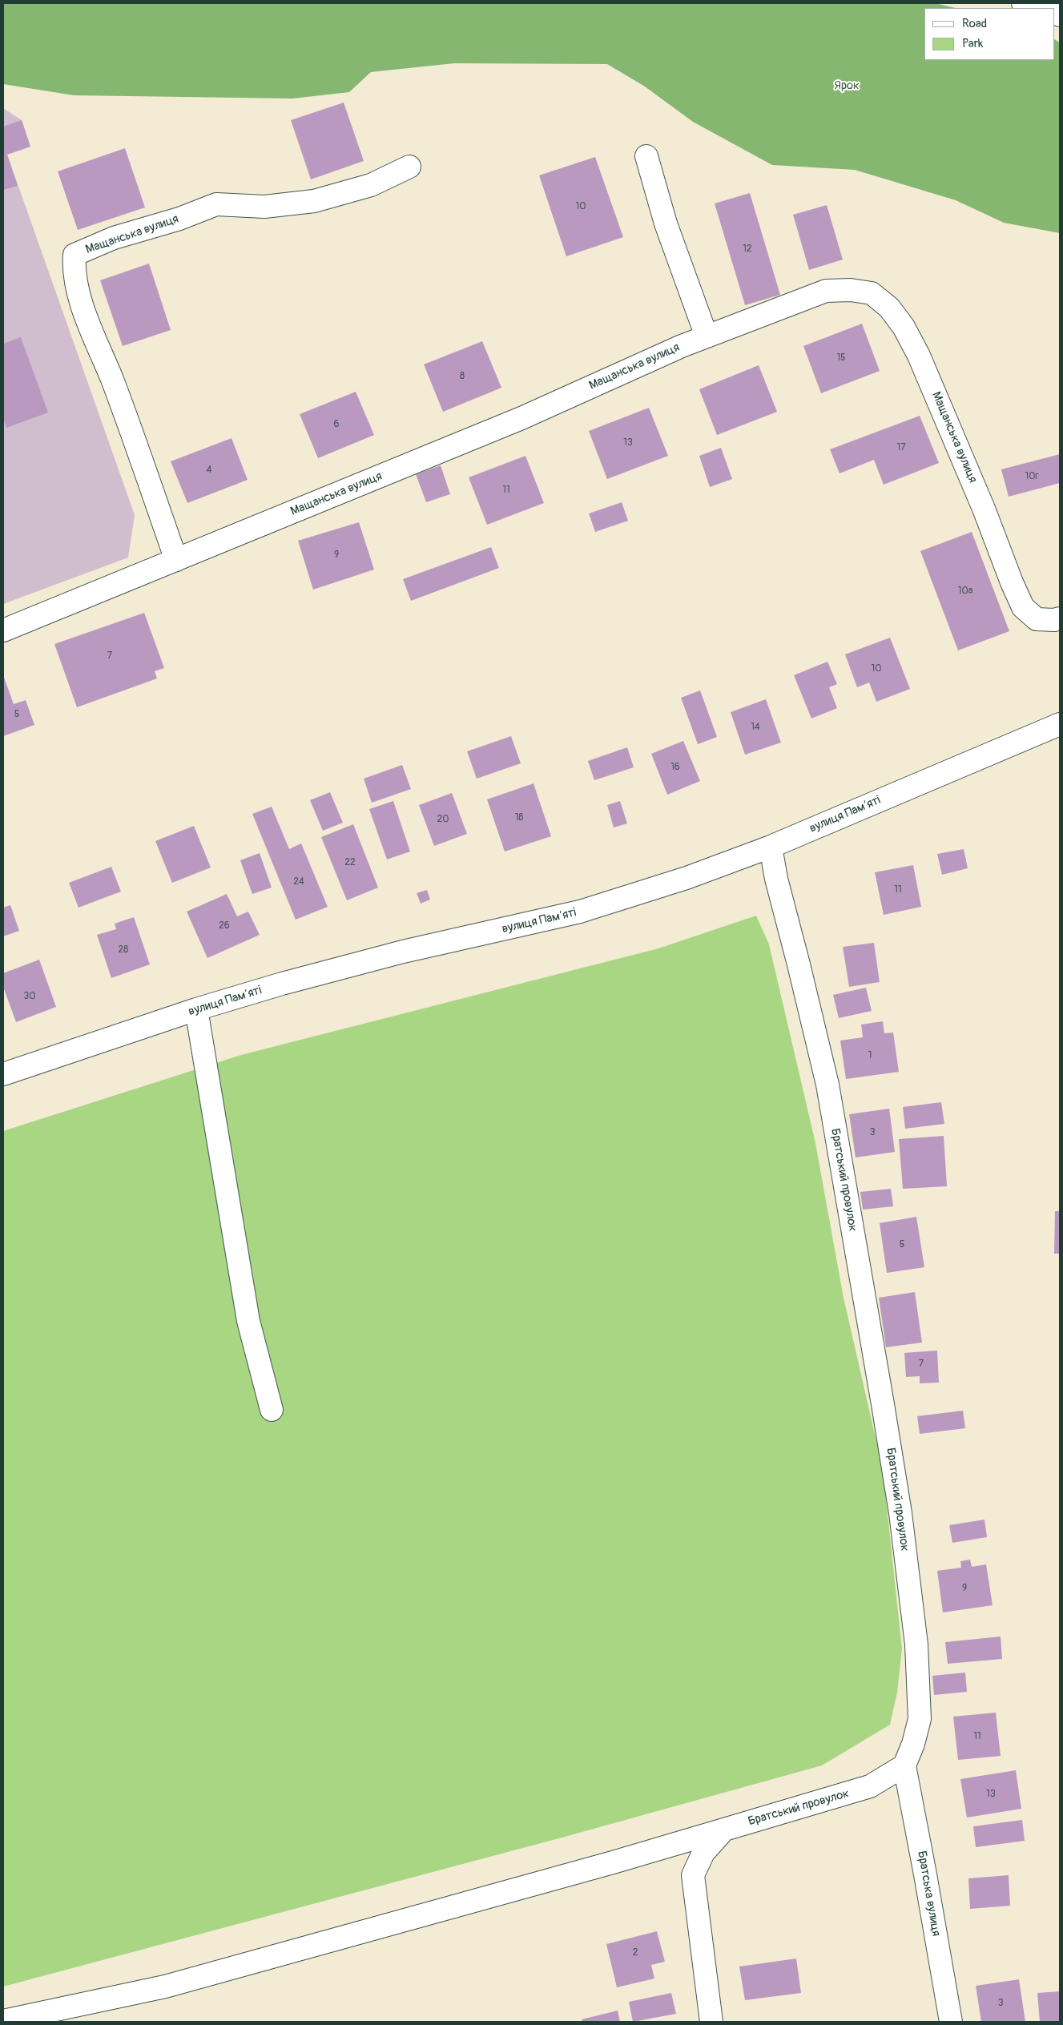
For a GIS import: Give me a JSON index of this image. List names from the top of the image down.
{
  "streets": {
    "street": [
      "Мащанська вулиця",
      "вулиця Памʼяті",
      "Братський провулок",
      "Братська вулиця"
    ]
  },
  "crossings": [
    ["вулиця Памʼяті", "Братський провулок"],
    ["Братський провулок", "Братська вулиця"]
  ],
  "parks": ["Ярок"],
  "house_numbers": [
    "10",
    "12",
    "15",
    "8",
    "6",
    "13",
    "17",
    "4",
    "10г",
    "11",
    "9",
    "10а",
    "7",
    "10",
    "5",
    "14",
    "16",
    "18",
    "20",
    "22",
    "24",
    "11",
    "26",
    "28",
    "30",
    "1",
    "3",
    "5",
    "7",
    "9",
    "11",
    "13",
    "2",
    "3"
  ],
  "legend": ["Road", "Park"]
}
